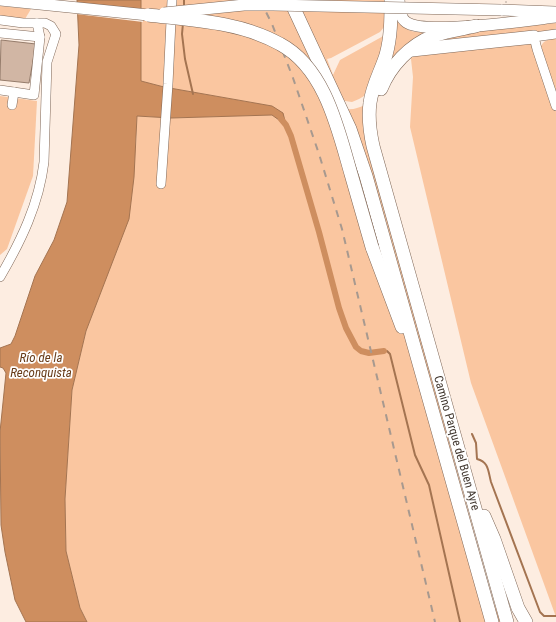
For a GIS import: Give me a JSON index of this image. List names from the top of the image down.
{
  "streets": {
    "highway": ["Camino Parque del Buen Ayre"]
  },
  "water": ["Río de la Reconquista"]
}
